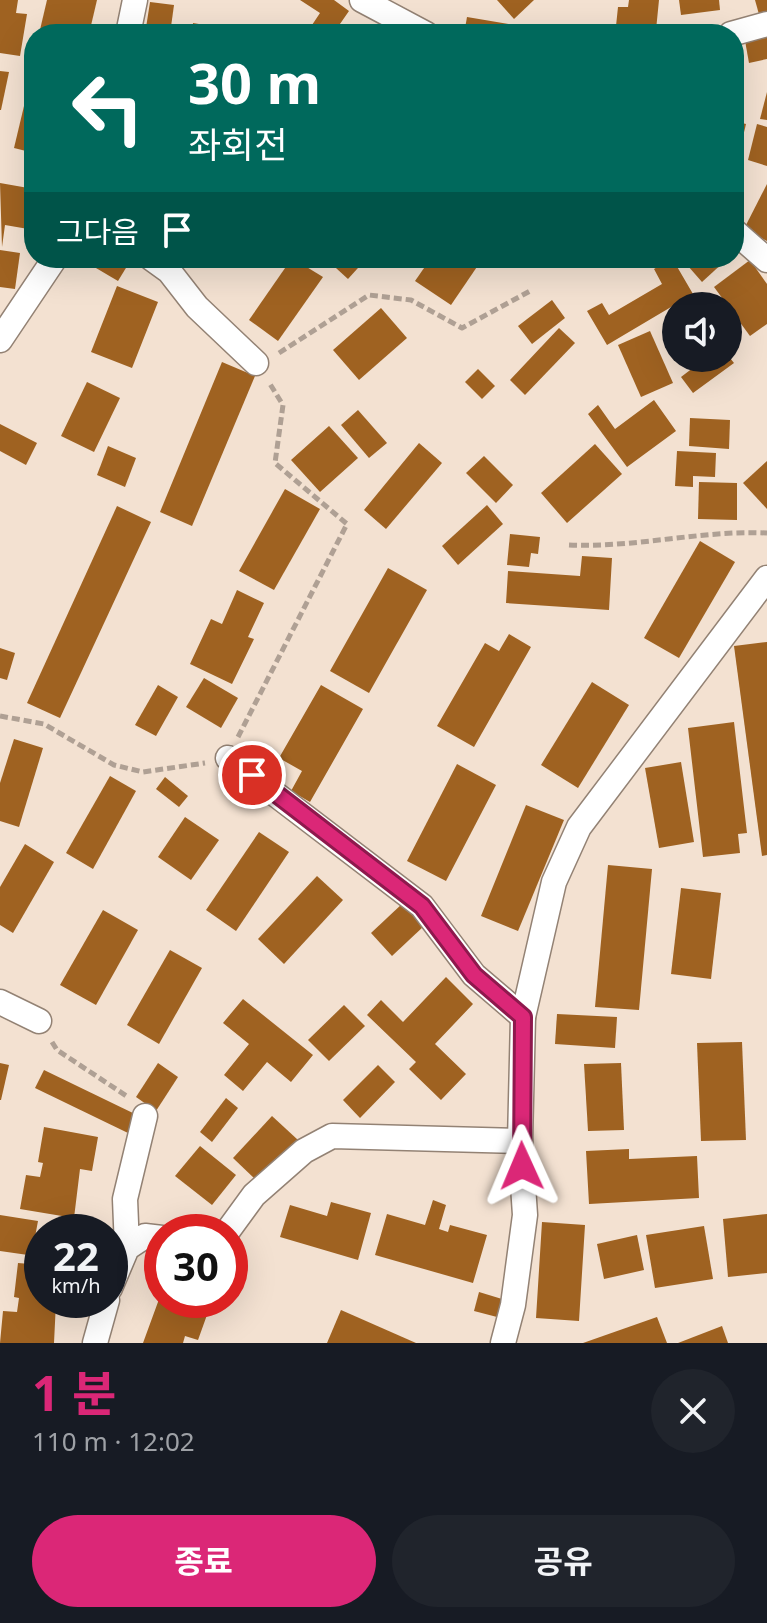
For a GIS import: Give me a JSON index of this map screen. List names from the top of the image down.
{
  "page": {
    "turn": ["30 m", "좌회전"],
    "then": "그다음",
    "speed": "22 km/h",
    "limit": "30",
    "heading": ["1 분", "110 m · 12:02"],
    "buttons": ["종료", "공유"]
  }
}
